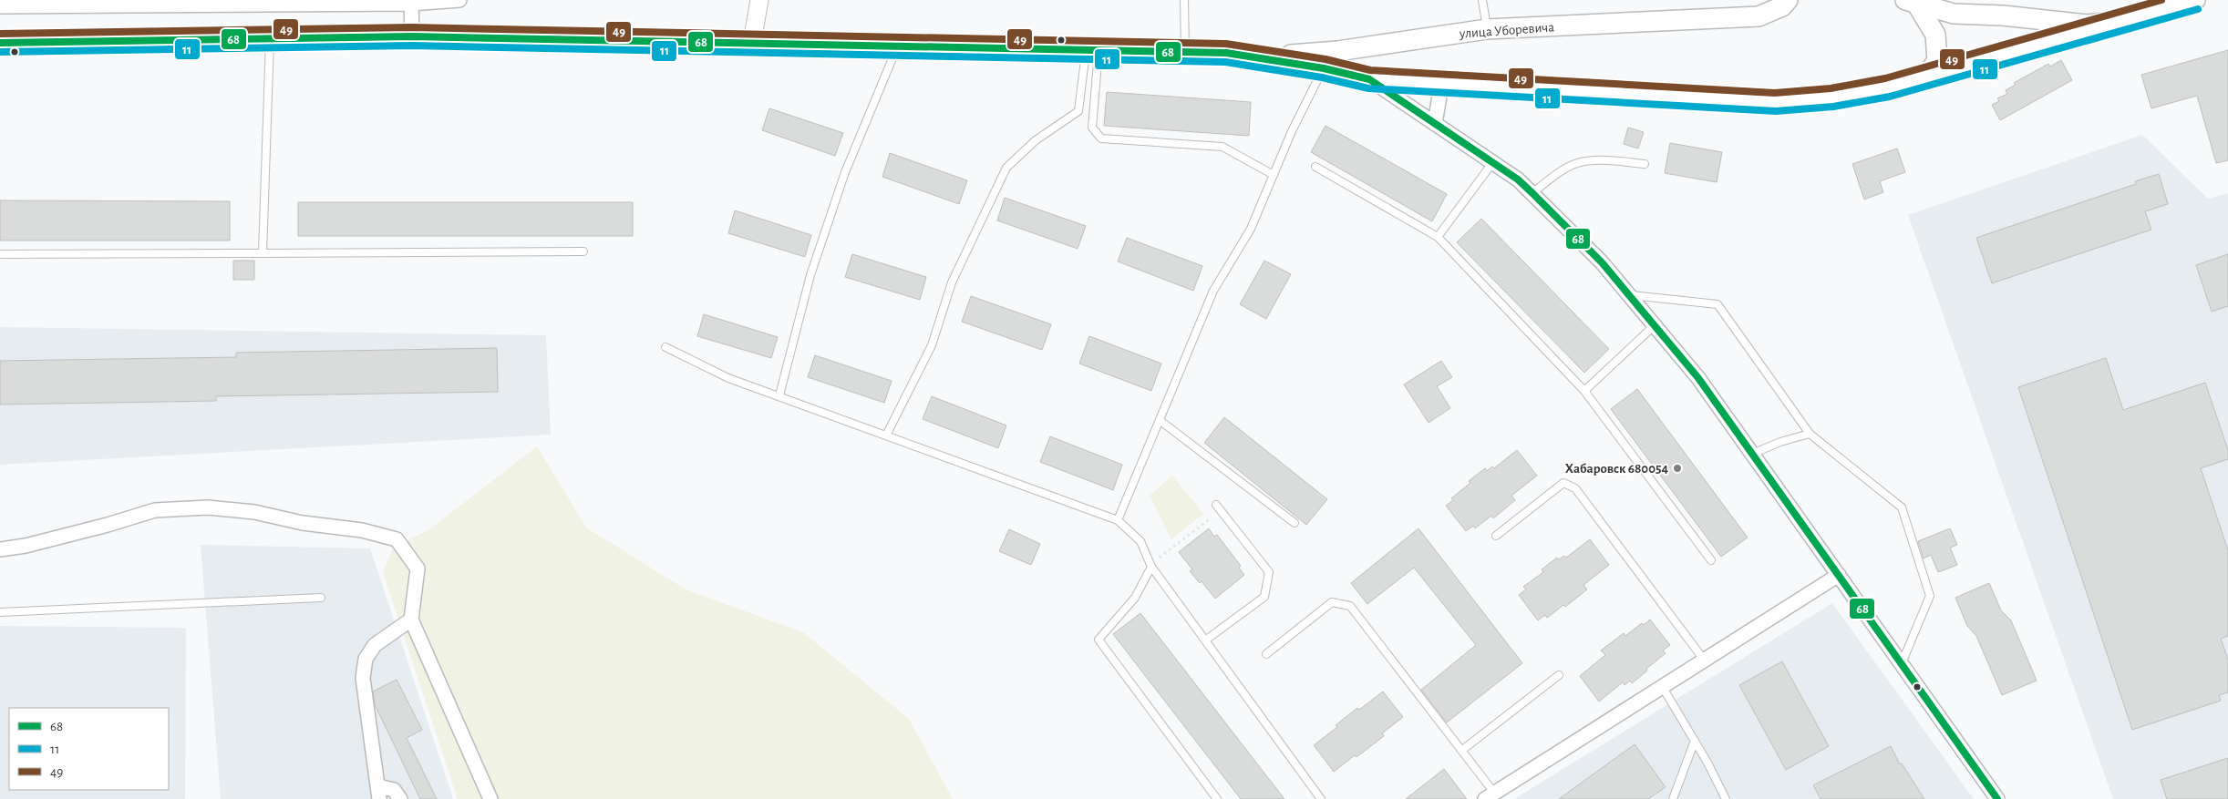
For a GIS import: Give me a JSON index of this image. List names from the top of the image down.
{
  "streets": {
    "main road": ["улица Уборевича"]
  },
  "places": ["Хабаровск 680054"],
  "lines": ["transit line 49", "transit line 11", "transit line 68"],
  "legend": ["68", "11", "49"]
}
